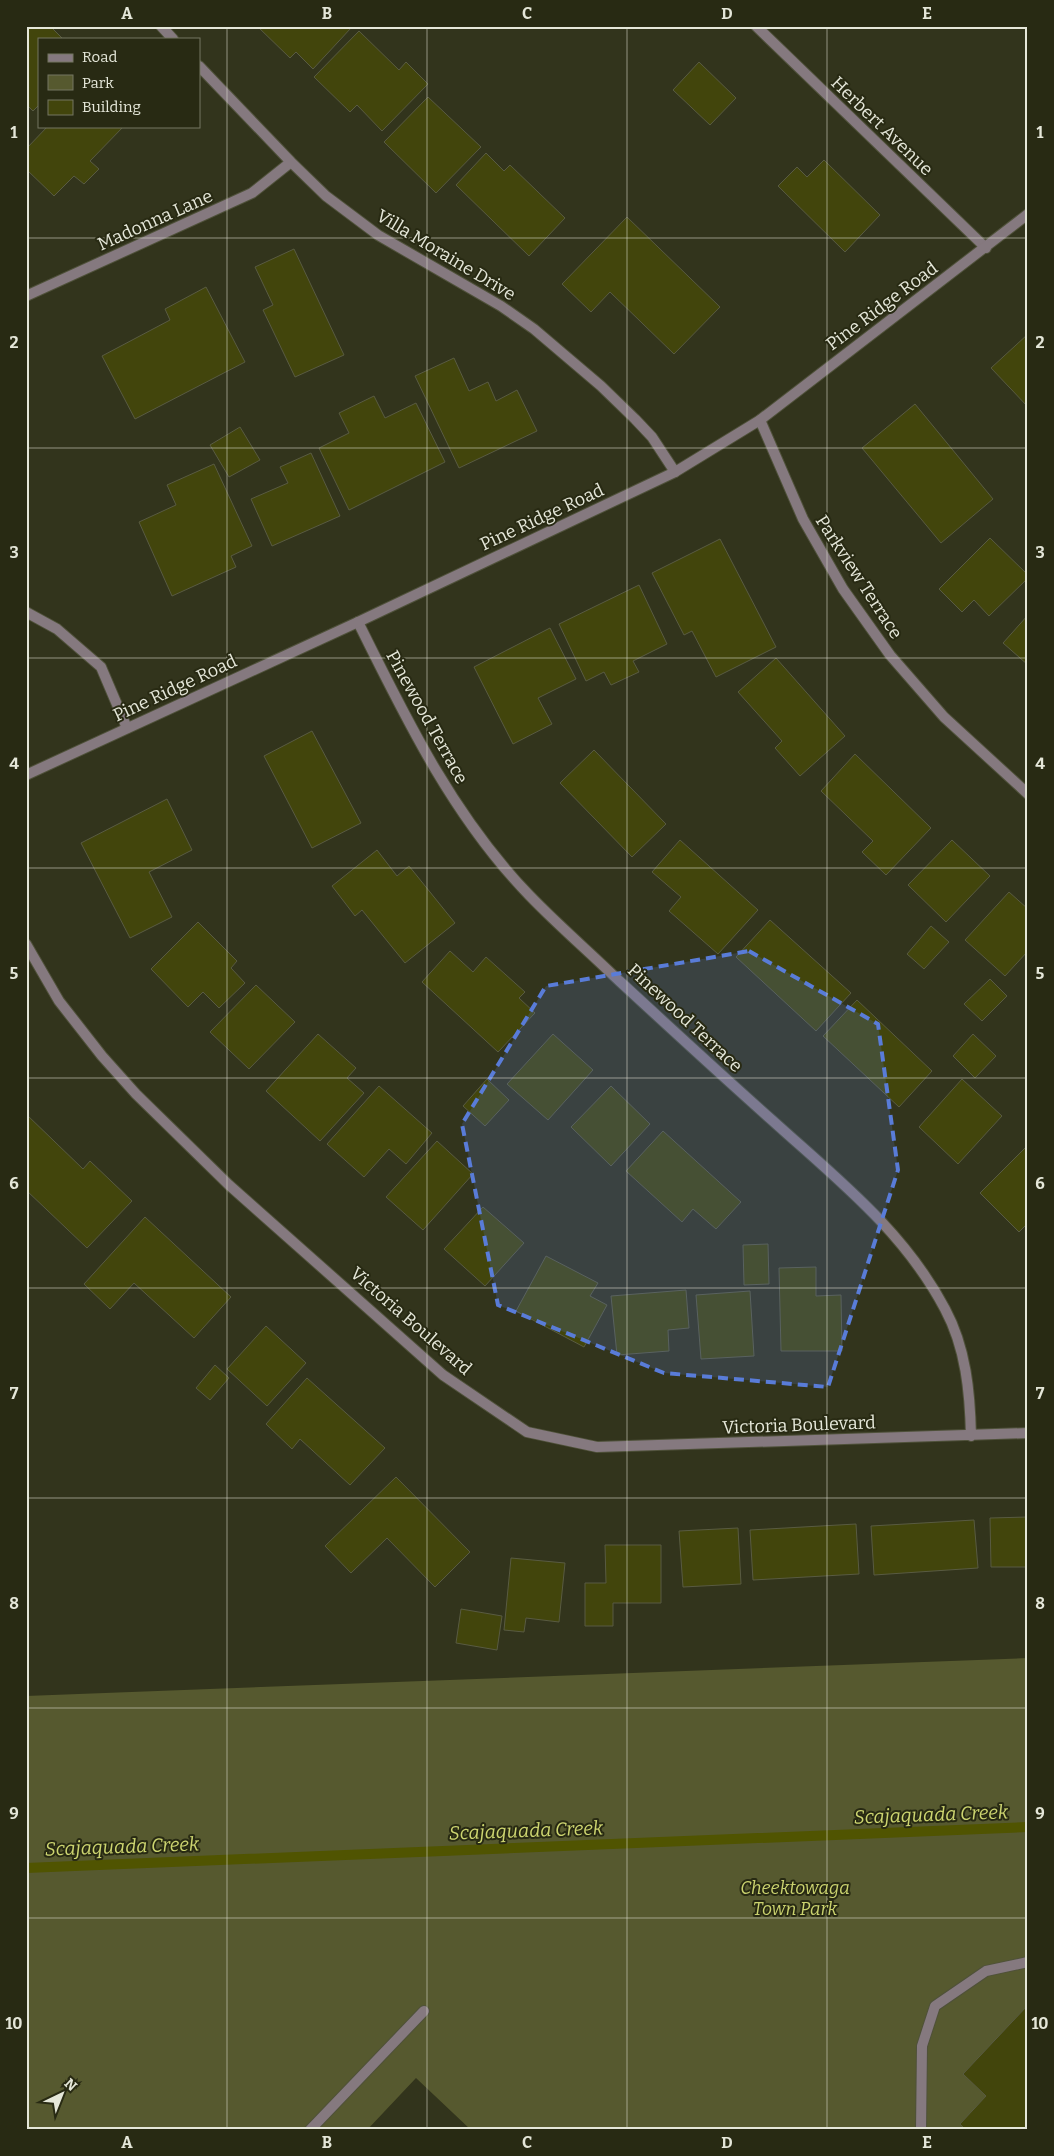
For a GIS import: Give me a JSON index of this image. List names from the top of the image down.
{
  "streets": {
    "street": [
      "Herbert Avenue",
      "Madonna Lane",
      "Villa Moraine Drive",
      "Pine Ridge Road",
      "Parkview Terrace",
      "Pinewood Terrace",
      "Victoria Boulevard"
    ]
  },
  "crossings": [
    ["Herbert Avenue", "Pine Ridge Road"],
    ["Madonna Lane", "Villa Moraine Drive"],
    ["Villa Moraine Drive", "Pine Ridge Road"],
    ["Pine Ridge Road", "Parkview Terrace"],
    ["Pine Ridge Road", "Pinewood Terrace"],
    ["Pinewood Terrace", "Victoria Boulevard"]
  ],
  "water": ["Scajaquada Creek"],
  "parks": ["Cheektowaga Town Park"],
  "legend": ["Road", "Park", "Building"],
  "north": "top right",
  "grid": {
    "columns": [
      "A",
      "B",
      "C",
      "D",
      "E"
    ],
    "rows": [
      "1",
      "2",
      "3",
      "4",
      "5",
      "6",
      "7",
      "8",
      "9",
      "10"
    ]
  }
}
